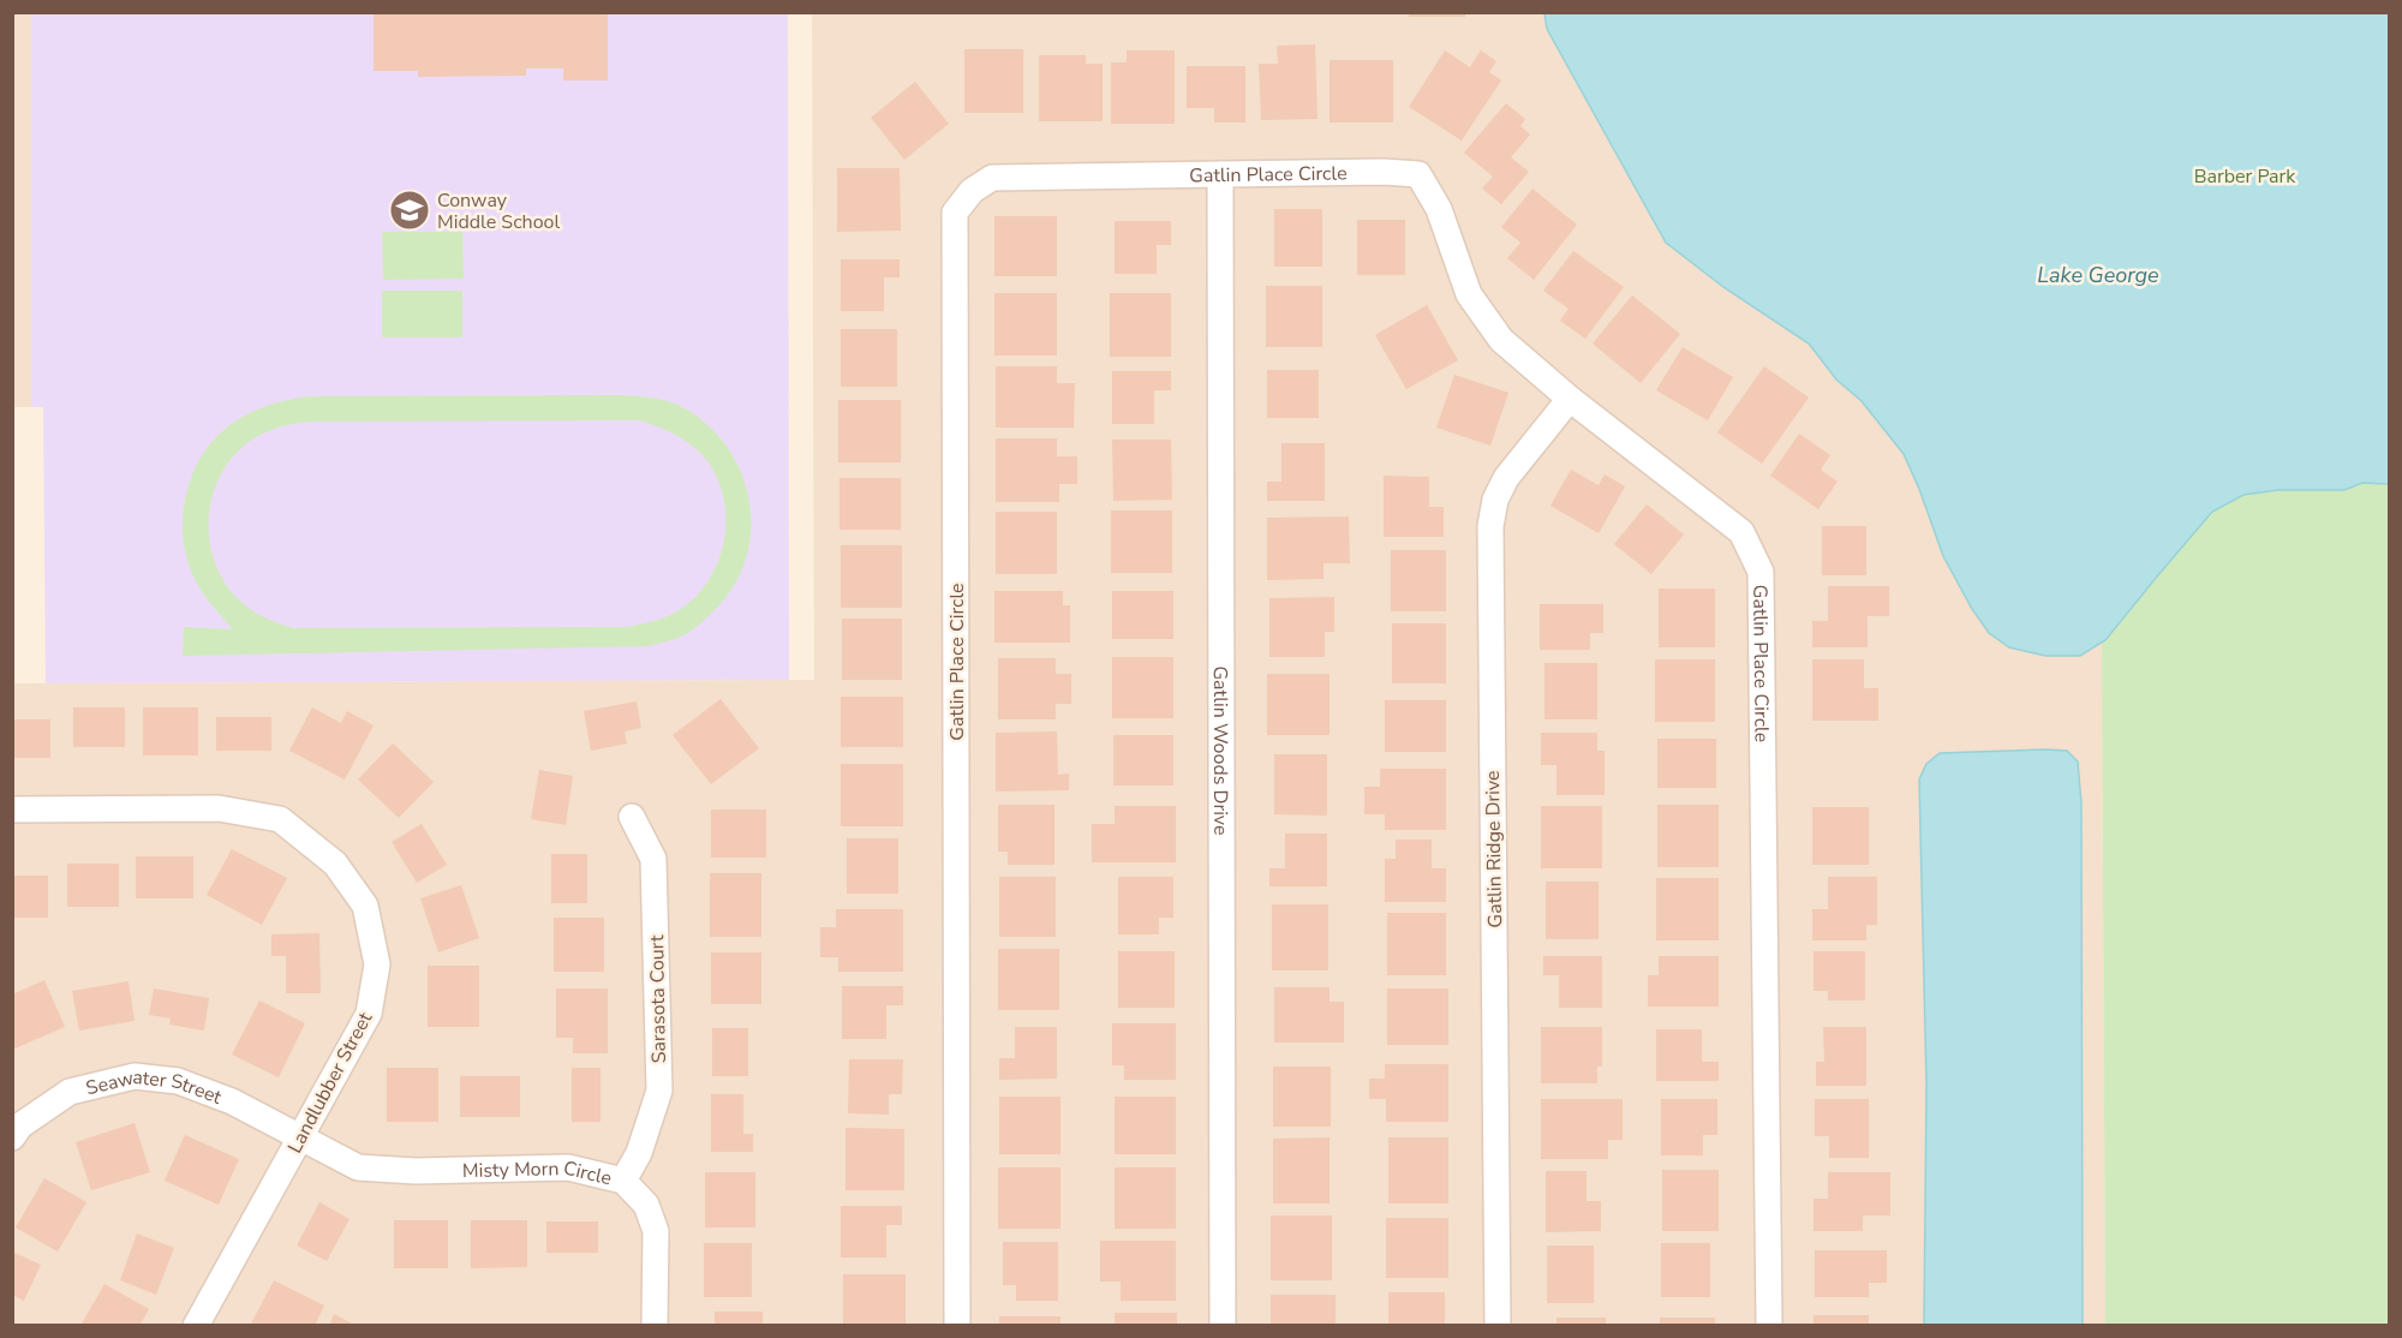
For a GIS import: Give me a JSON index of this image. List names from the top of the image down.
{
  "streets": {
    "street": [
      "Gatlin Place Circle",
      "Gatlin Woods Drive",
      "Gatlin Ridge Drive",
      "Sarasota Court",
      "Landlubber Street",
      "Seawater Street",
      "Misty Morn Circle"
    ]
  },
  "crossings": [
    ["Gatlin Place Circle", "Gatlin Woods Drive"],
    ["Gatlin Place Circle", "Gatlin Ridge Drive"],
    ["Sarasota Court", "Misty Morn Circle"],
    ["Landlubber Street", "Seawater Street"],
    ["Landlubber Street", "Misty Morn Circle"],
    ["Seawater Street", "Misty Morn Circle"]
  ],
  "water": ["Lake George"],
  "parks": ["Barber Park"],
  "places": {
    "school or university": ["Conway Middle School"]
  }
}
